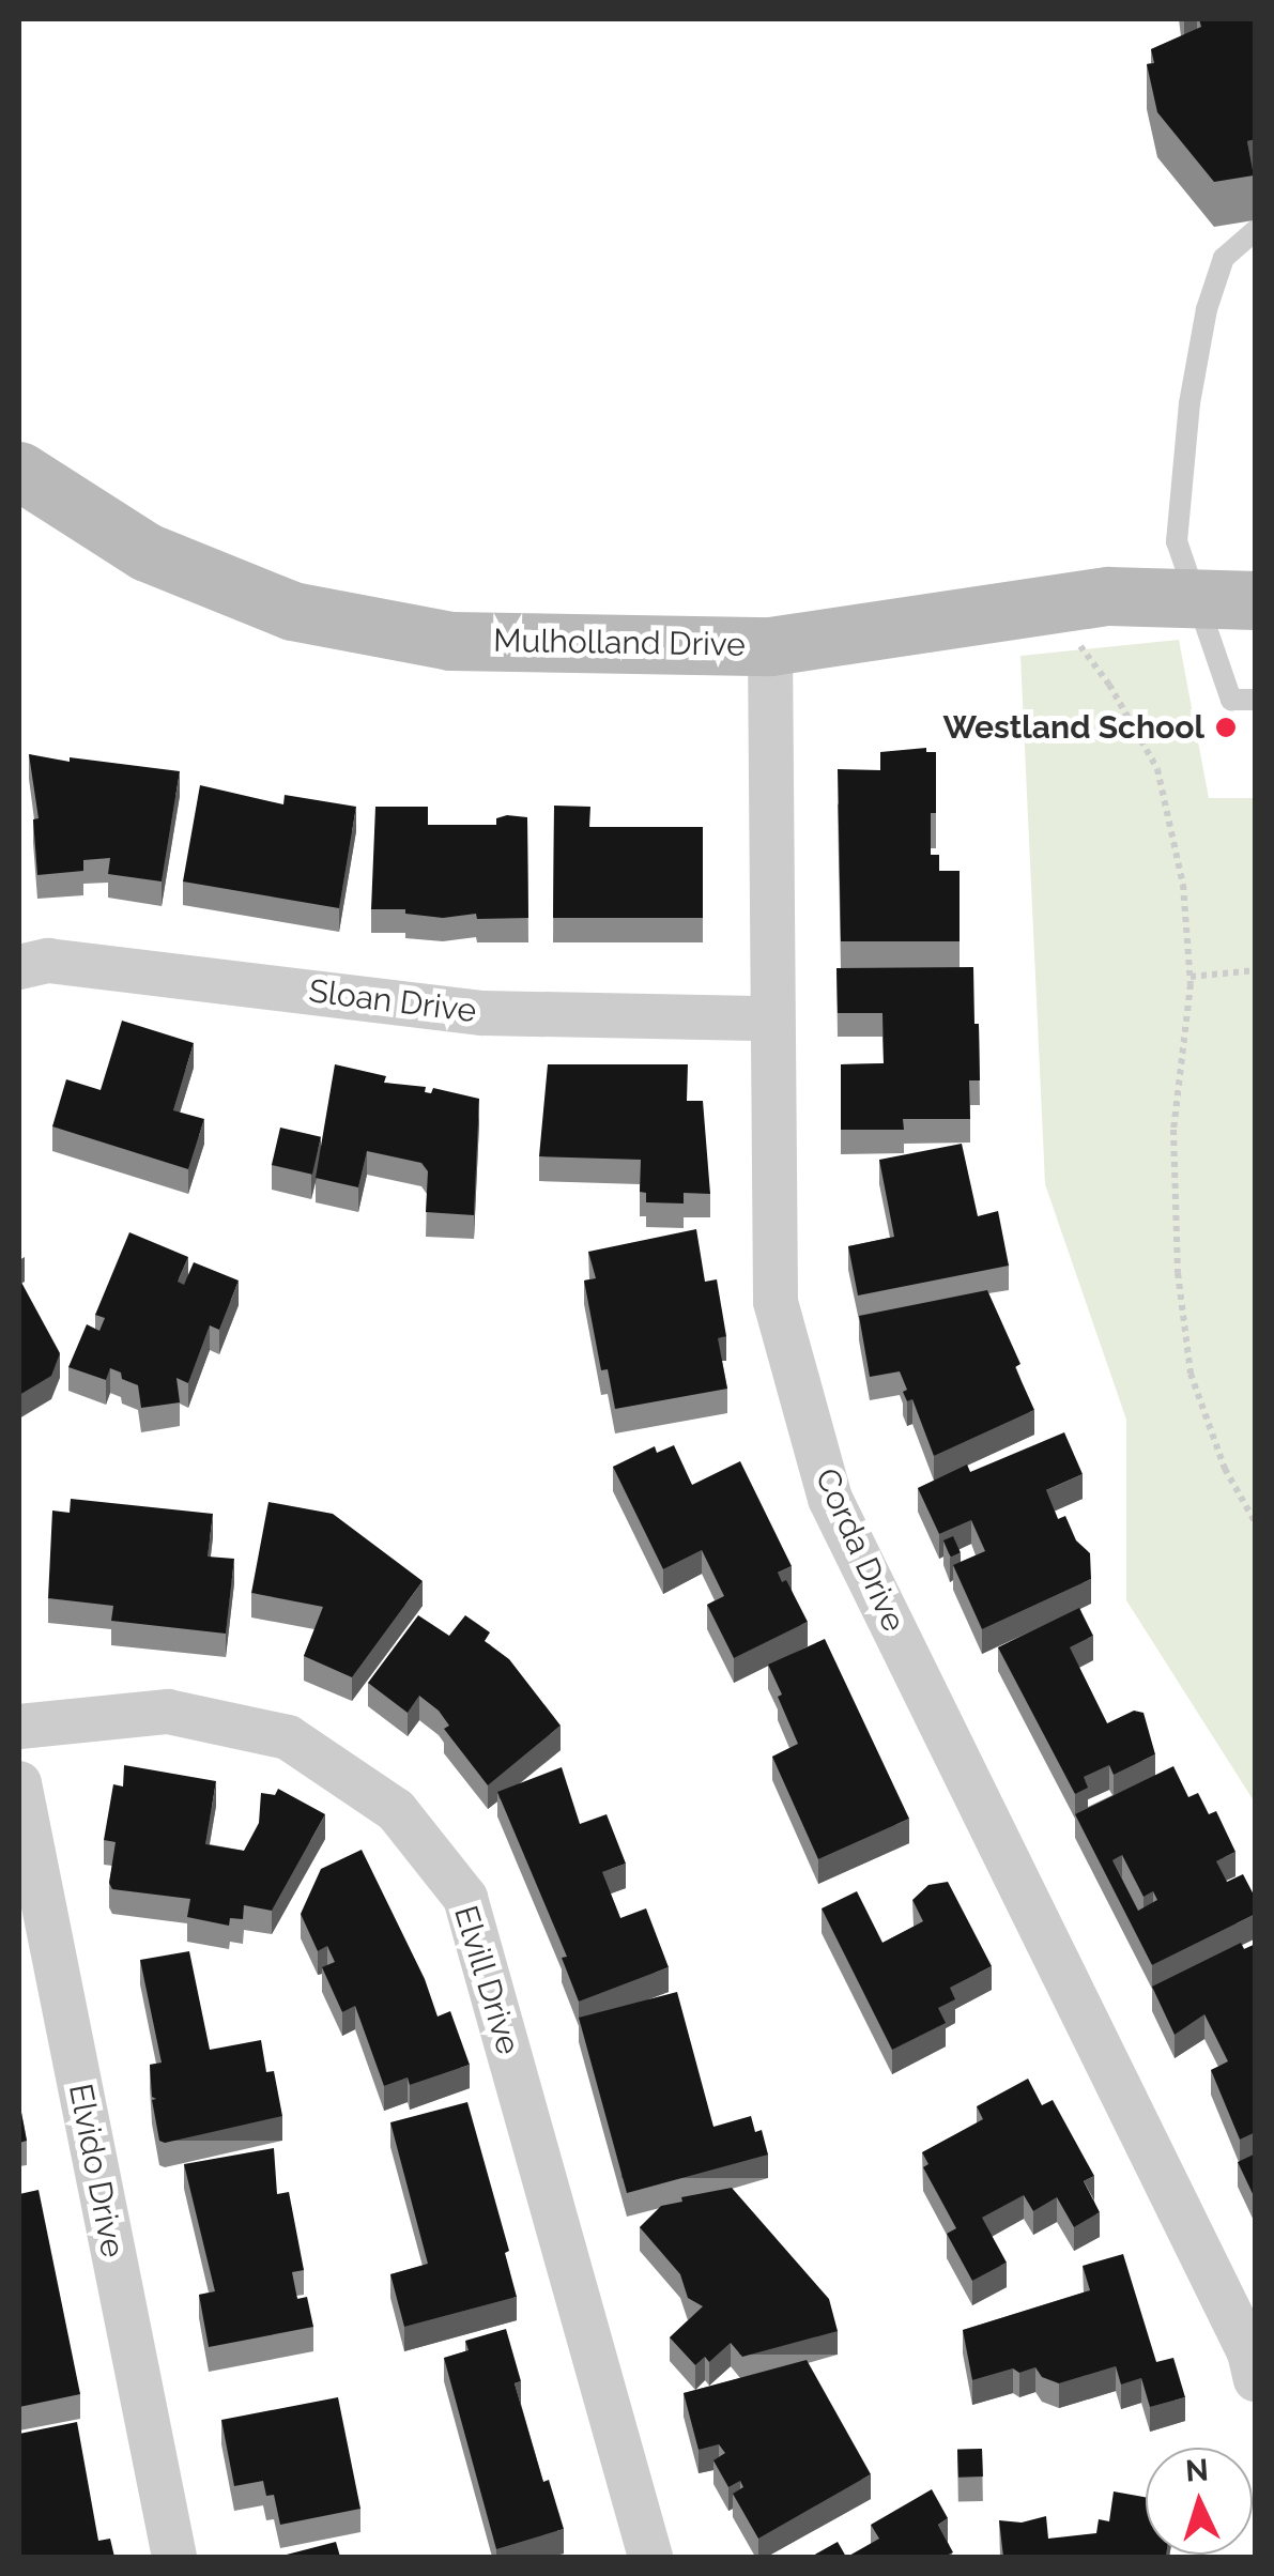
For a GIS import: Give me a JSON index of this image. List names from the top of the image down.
{
  "streets": {
    "main road": ["Mulholland Drive"],
    "street": [
      "Sloan Drive",
      "Corda Drive",
      "Elvill Drive",
      "Elvido Drive"
    ]
  },
  "crossings": [
    ["Mulholland Drive", "Corda Drive"],
    ["Sloan Drive", "Corda Drive"]
  ],
  "places": ["Westland School"],
  "north": "top"
}
